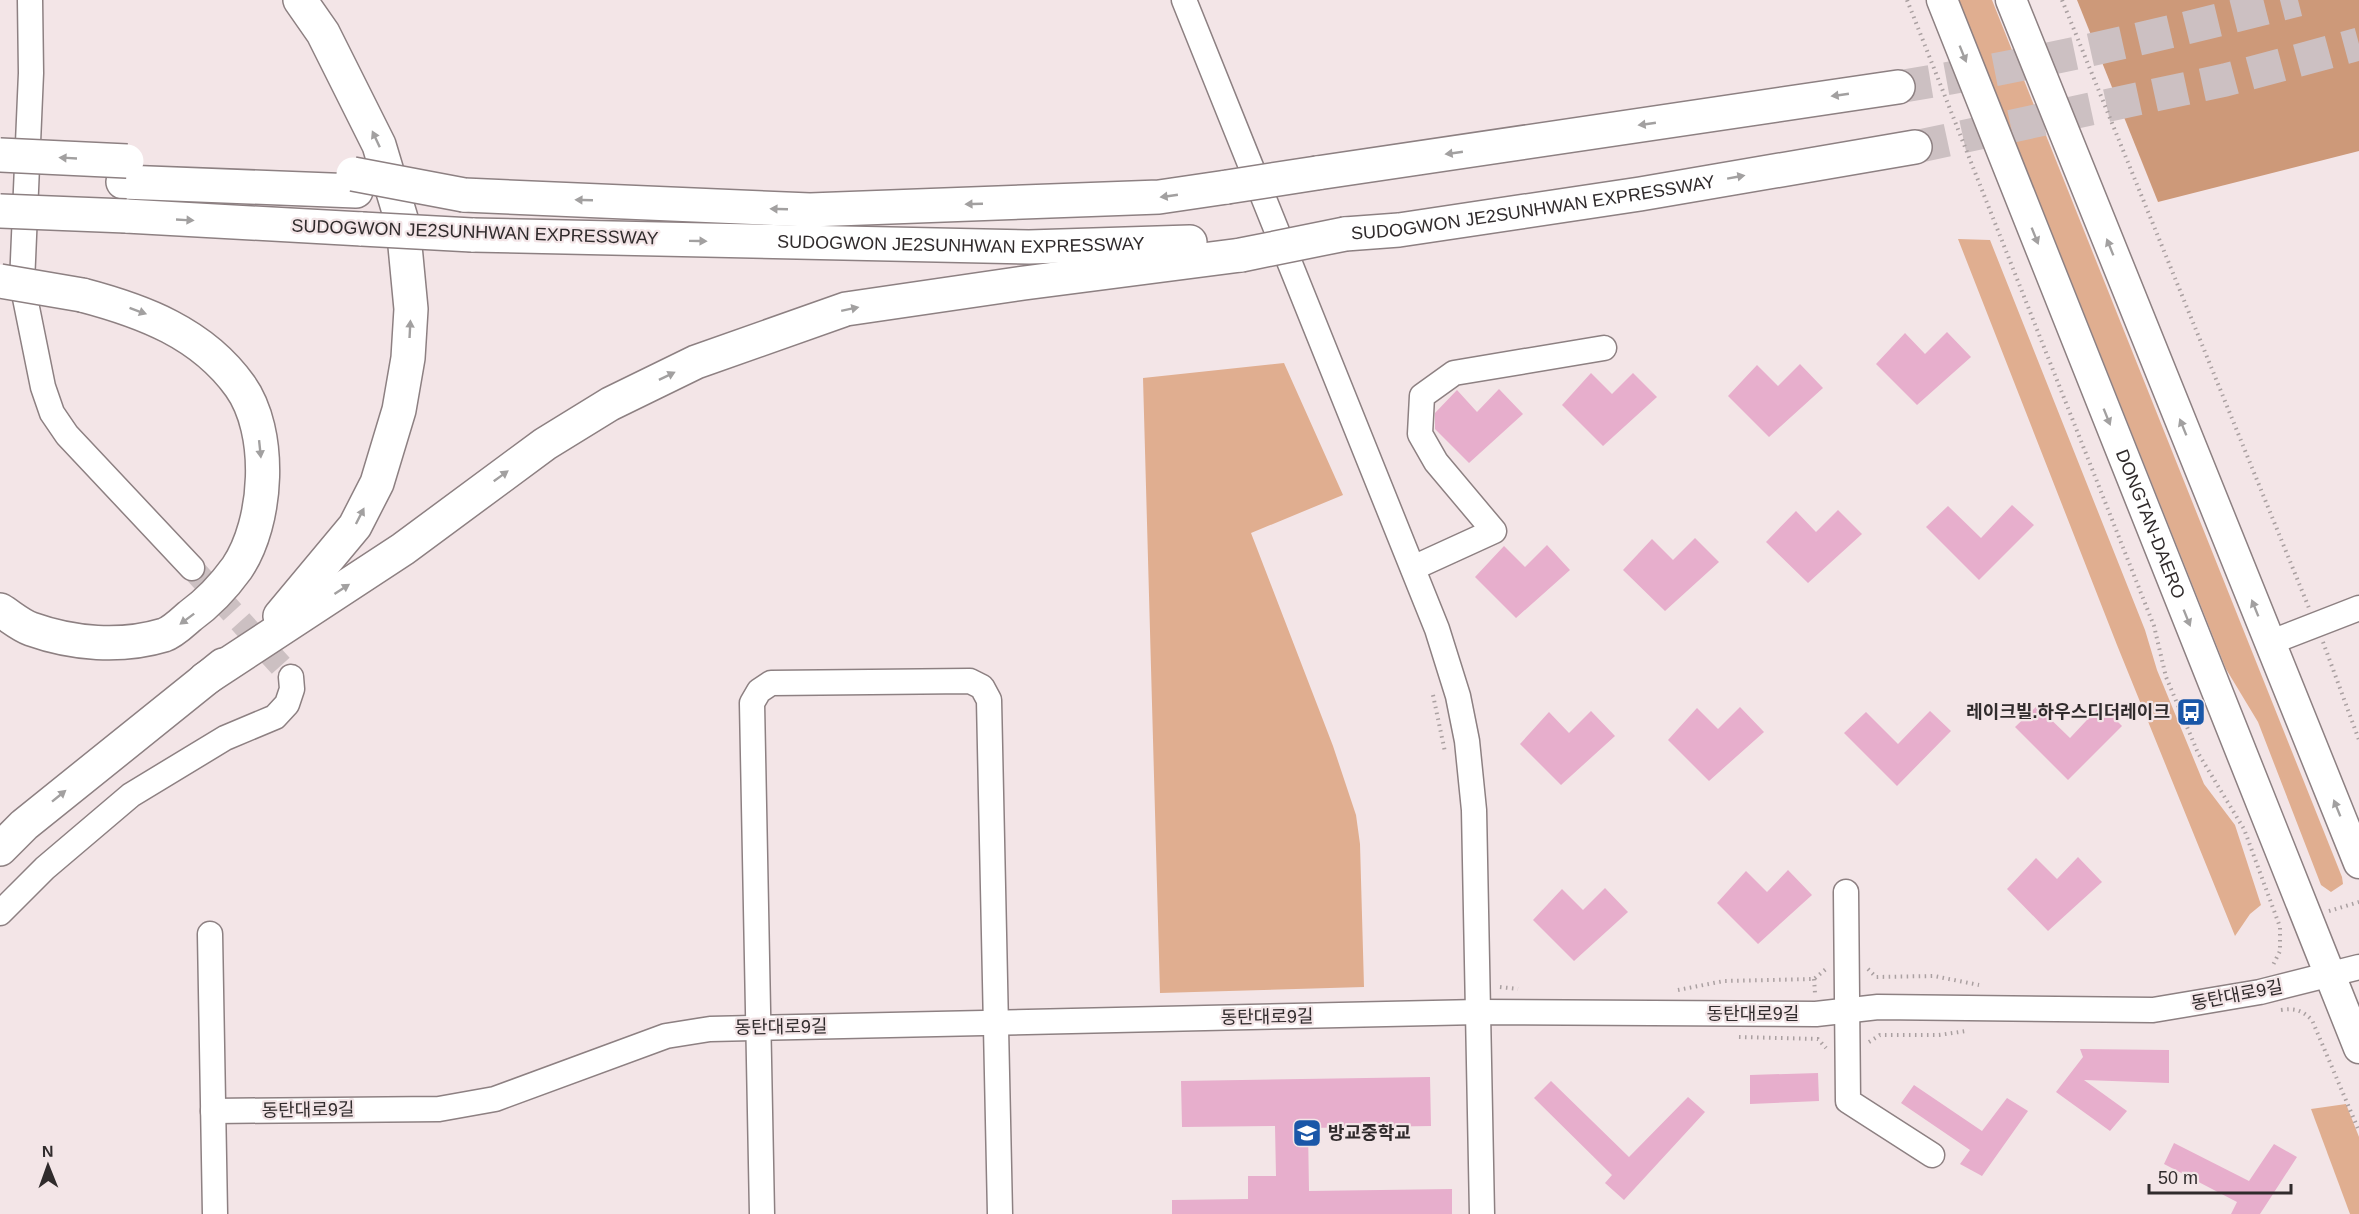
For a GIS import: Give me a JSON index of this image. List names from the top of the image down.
{
  "streets": {
    "highway": ["SUDOGWON JE2SUNHWAN EXPRESSWAY"],
    "main road": ["DONGTAN-DAERO"],
    "street": ["동탄대로9길"]
  },
  "crossings": [
    ["DONGTAN-DAERO", "동탄대로9길"]
  ],
  "places": {
    "bus stop": ["레이크빌.하우스디더레이크"],
    "school or university": ["방교중학교"]
  },
  "scale_bar": "50 m",
  "north": "top"
}
